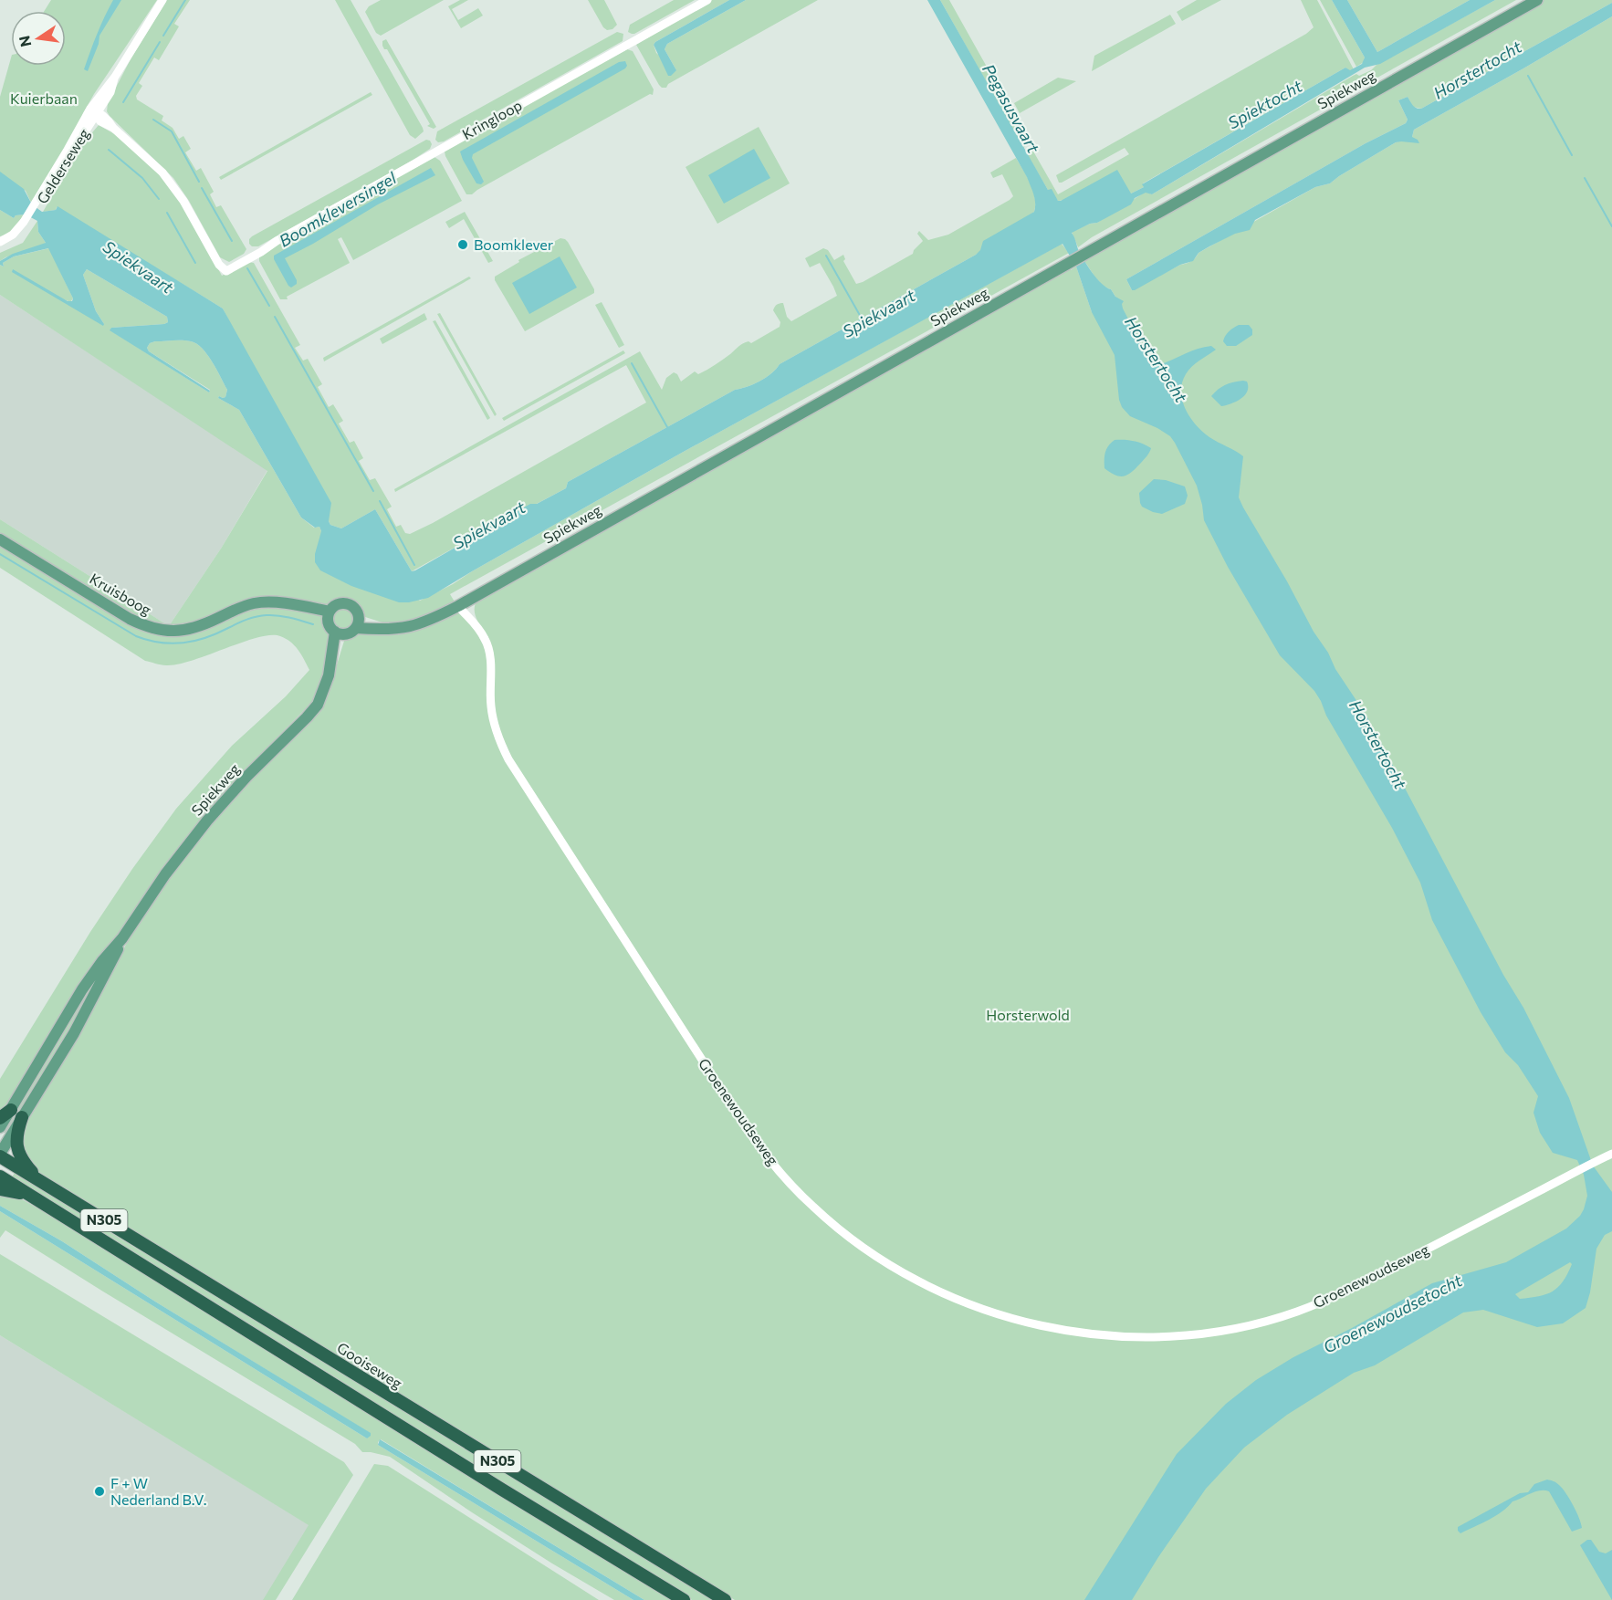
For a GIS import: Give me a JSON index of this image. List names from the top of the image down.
{
  "streets": {
    "highway": ["N305", "Gooiseweg"],
    "main road": ["Spiekweg", "Kruisboog"],
    "street": ["Kringloop", "Gelderseweg", "Groenewoudseweg"]
  },
  "crossings": [
    ["Spiekweg", "Kruisboog"],
    ["Spiekweg", "Groenewoudseweg"],
    ["Spiekweg", "Gooiseweg"],
    ["Kringloop", "Gelderseweg"]
  ],
  "water": [
    "Horstertocht",
    "Spiektocht",
    "Pegasusvaart",
    "Boomkleversingel",
    "Spiekvaart",
    "Groenewoudsetocht"
  ],
  "parks": ["Kuierbaan", "Horsterwold"],
  "places": ["Boomklever", "F + W Nederland B.V."],
  "north": "left"
}
